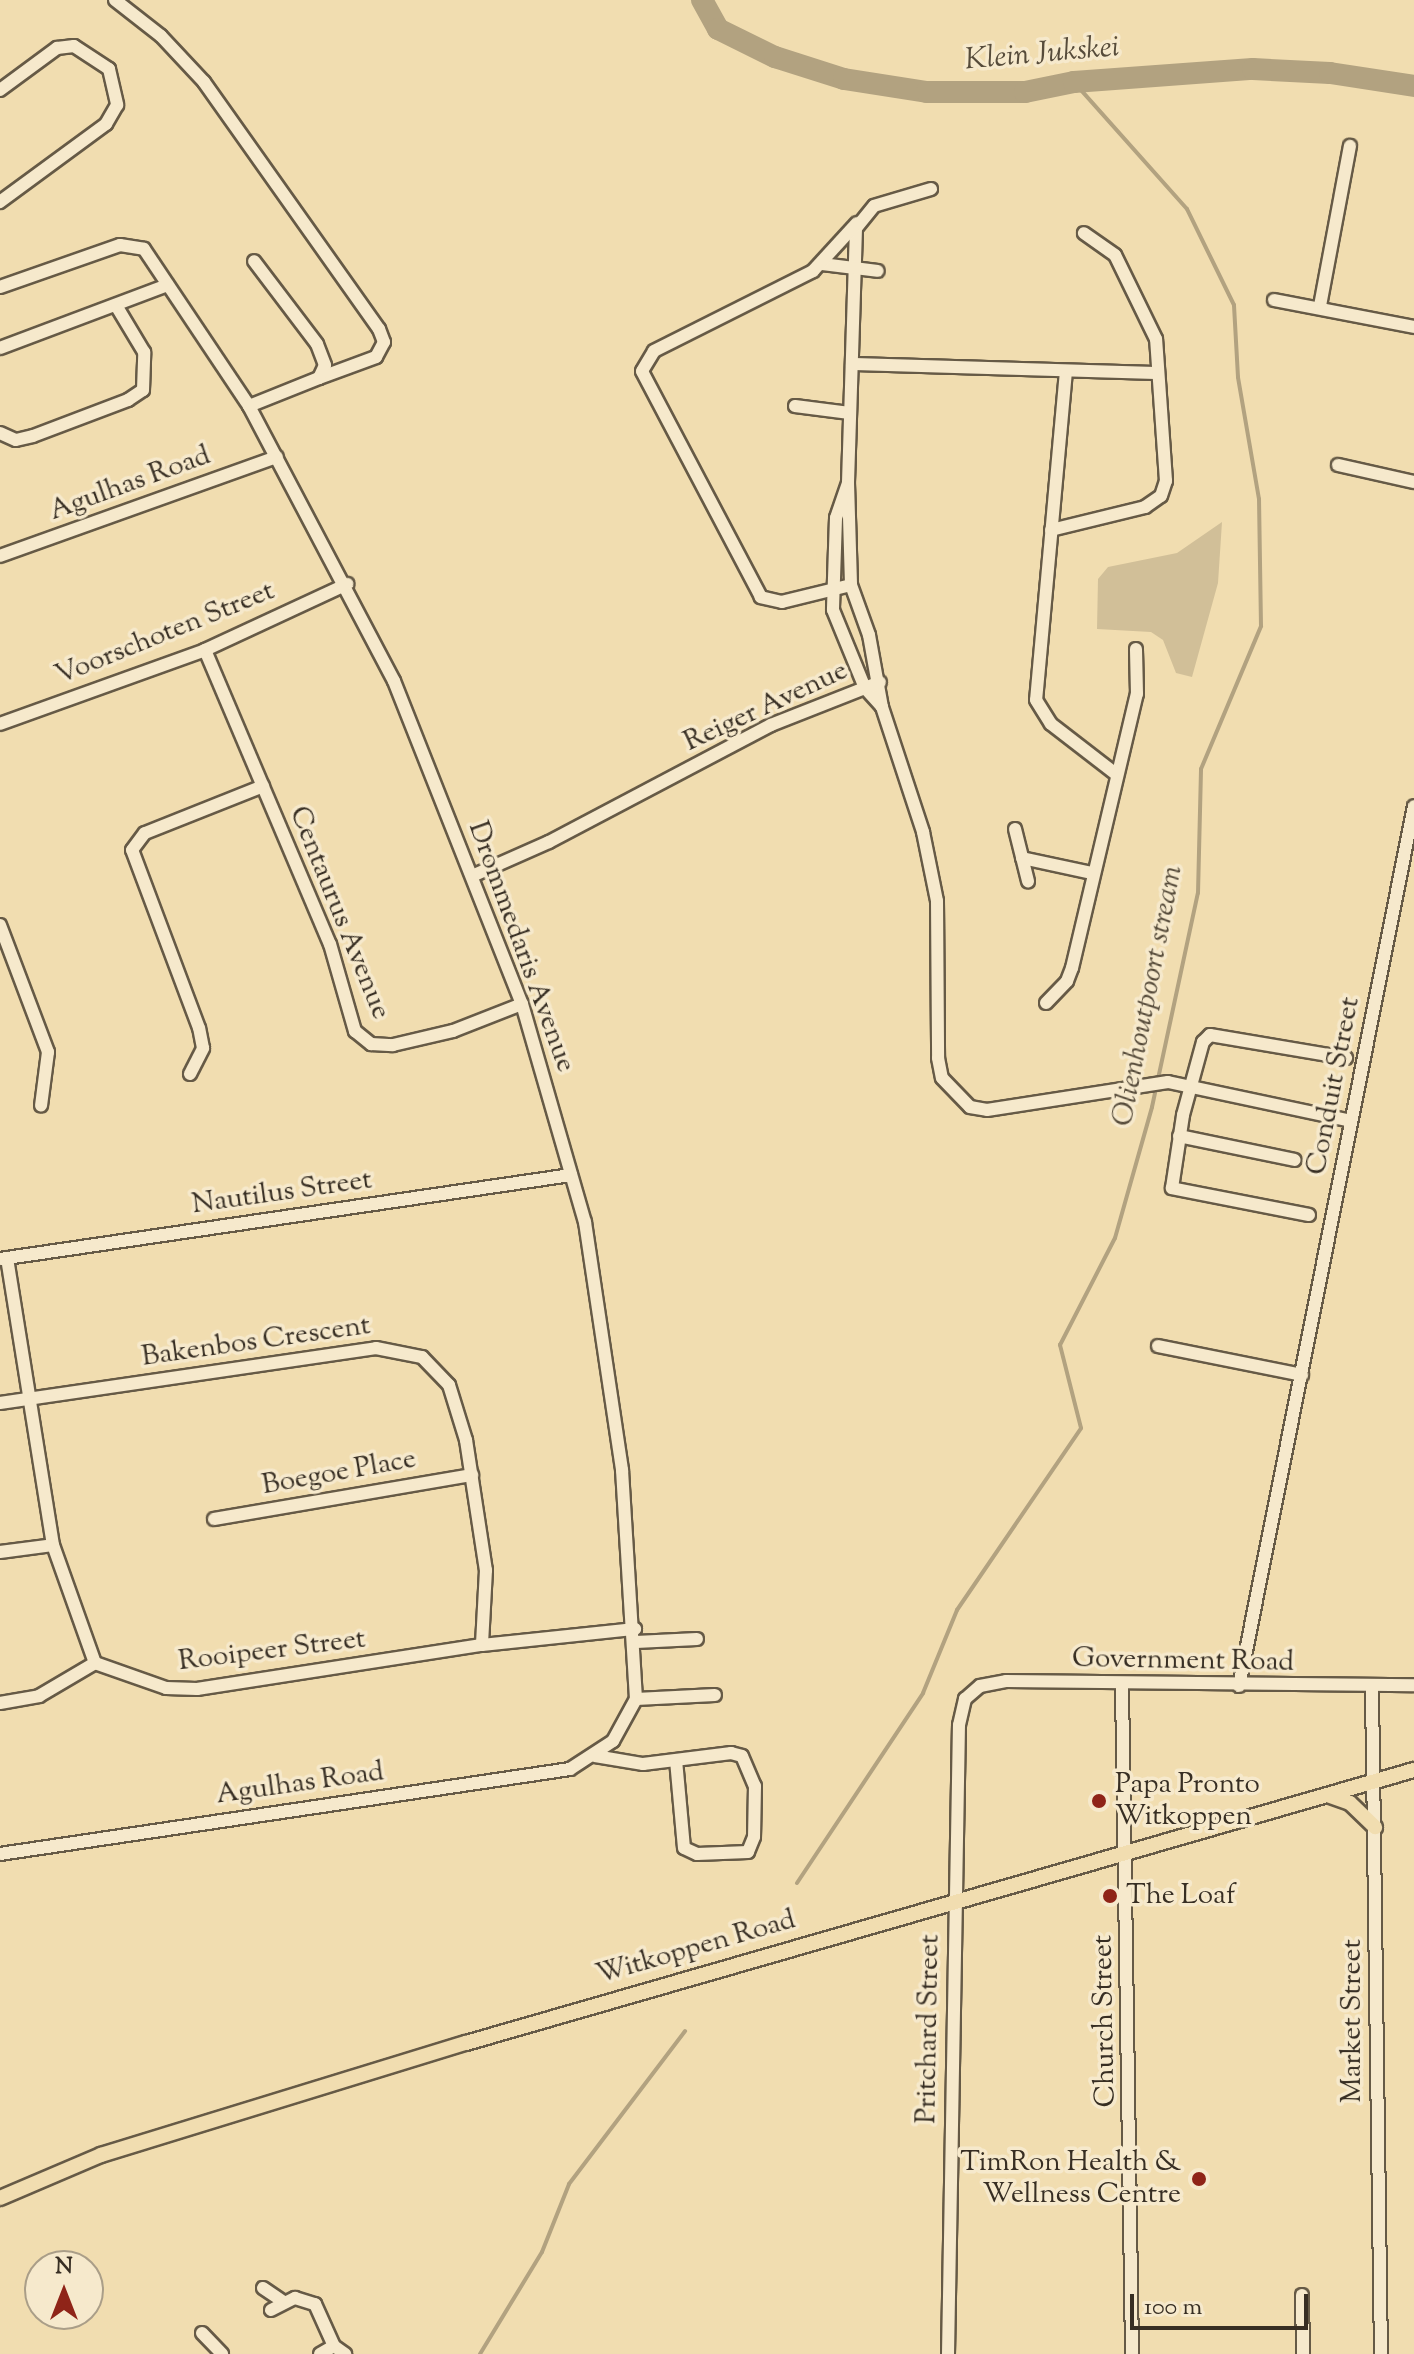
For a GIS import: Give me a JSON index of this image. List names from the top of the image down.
{
  "streets": {
    "main road": ["Witkoppen Road"],
    "street": [
      "Agulhas Road",
      "Voorschoten Street",
      "Reiger Avenue",
      "Centaurus Avenue",
      "Drommedaris Avenue",
      "Conduit Street",
      "Nautilus Street",
      "Bakenbos Crescent",
      "Boegoe Place",
      "Rooipeer Street",
      "Government Road",
      "Church Street",
      "Market Street",
      "Pritchard Street"
    ]
  },
  "crossings": [
    ["Agulhas Road", "Drommedaris Avenue"],
    ["Voorschoten Street", "Centaurus Avenue"],
    ["Voorschoten Street", "Drommedaris Avenue"],
    ["Reiger Avenue", "Drommedaris Avenue"],
    ["Centaurus Avenue", "Drommedaris Avenue"],
    ["Drommedaris Avenue", "Nautilus Street"],
    ["Drommedaris Avenue", "Rooipeer Street"],
    ["Conduit Street", "Government Road"],
    ["Bakenbos Crescent", "Boegoe Place"],
    ["Bakenbos Crescent", "Rooipeer Street"],
    ["Government Road", "Church Street"],
    ["Government Road", "Market Street"],
    ["Government Road", "Pritchard Street"],
    ["Witkoppen Road", "Church Street"],
    ["Witkoppen Road", "Market Street"],
    ["Witkoppen Road", "Pritchard Street"]
  ],
  "water": ["Klein Jukskei", "Olienhoutpoort stream"],
  "places": ["Papa Pronto Witkoppen", "The Loaf", "TimRon Health & Wellness Centre"],
  "scale_bar": "100 m",
  "north": "top"
}
